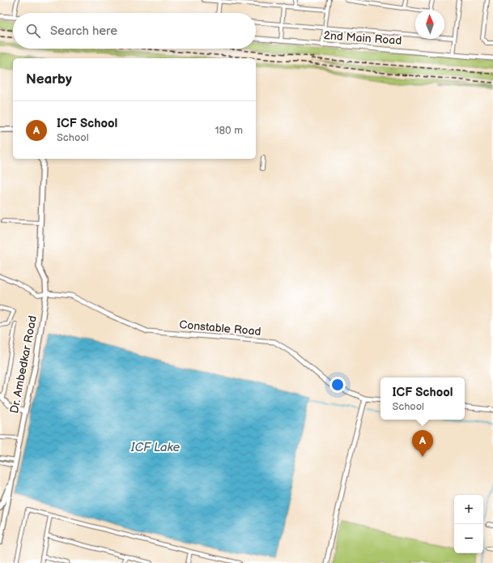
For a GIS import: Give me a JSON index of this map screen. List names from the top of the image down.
{
  "streets": {
    "main road": ["Dr. Ambedkar Road"],
    "street": ["2nd Main Road", "Constable Road"]
  },
  "crossings": [
    ["Constable Road", "Dr. Ambedkar Road"]
  ],
  "water": ["ICF Lake"],
  "north": "top",
  "page": {
    "search": "Search here",
    "heading": "Nearby",
    "list": [
      {
        "mark": "A",
        "name": "ICF School",
        "note": "School",
        "value": "180 m"
      }
    ],
    "popup": ["ICF School", "School"],
    "pins": "A",
    "map_buttons": ["+", "−"]
  }
}
